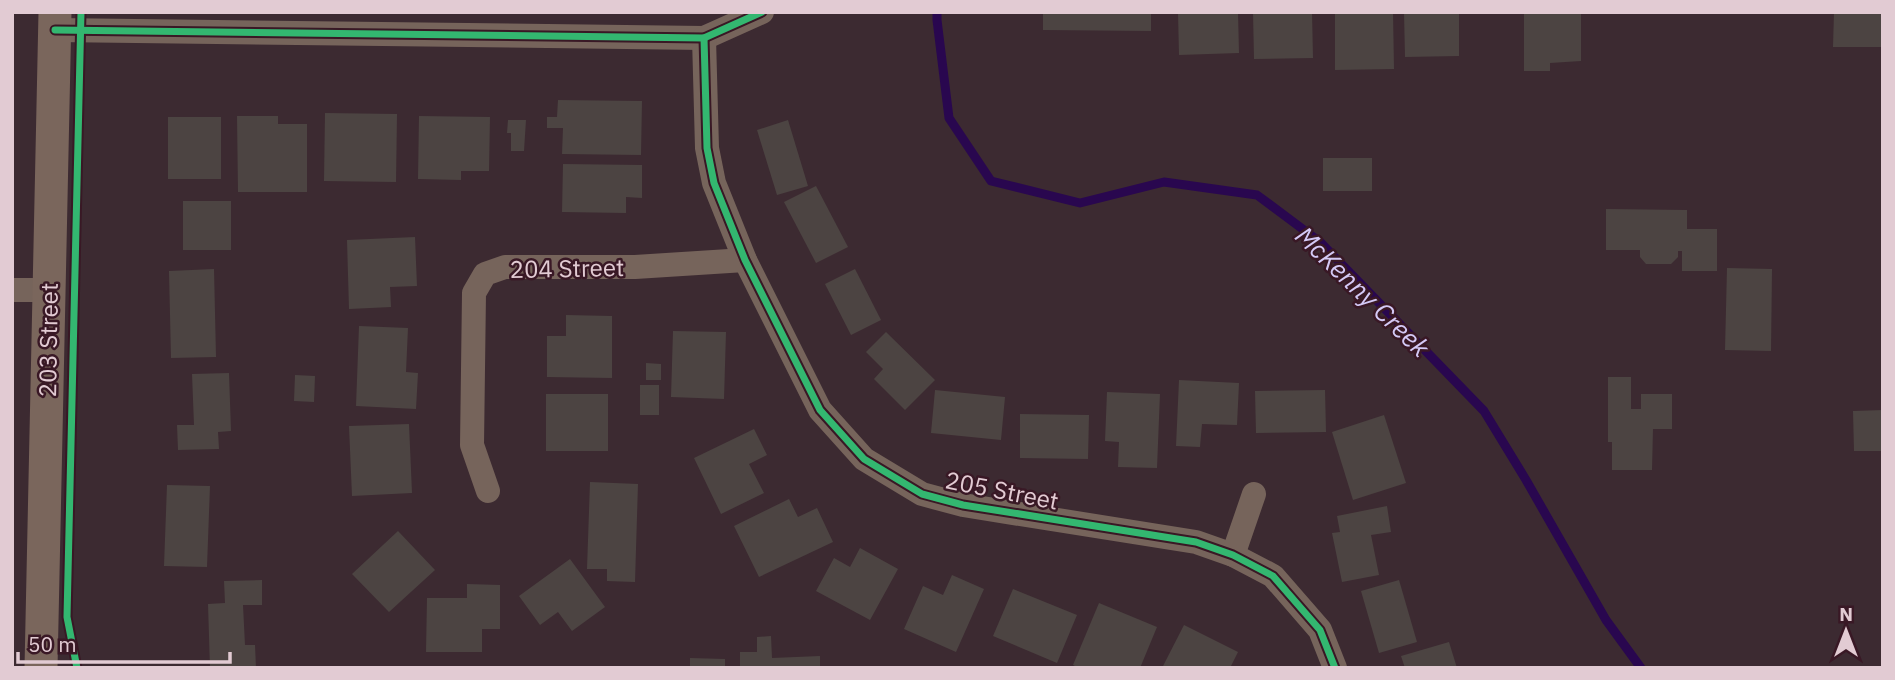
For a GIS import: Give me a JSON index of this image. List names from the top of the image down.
{
  "streets": {
    "main road": ["203 Street"],
    "street": ["204 Street", "205 Street"]
  },
  "crossings": [
    ["204 Street", "205 Street"]
  ],
  "water": ["McKenny Creek"],
  "scale_bar": "50 m",
  "north": "top"
}
